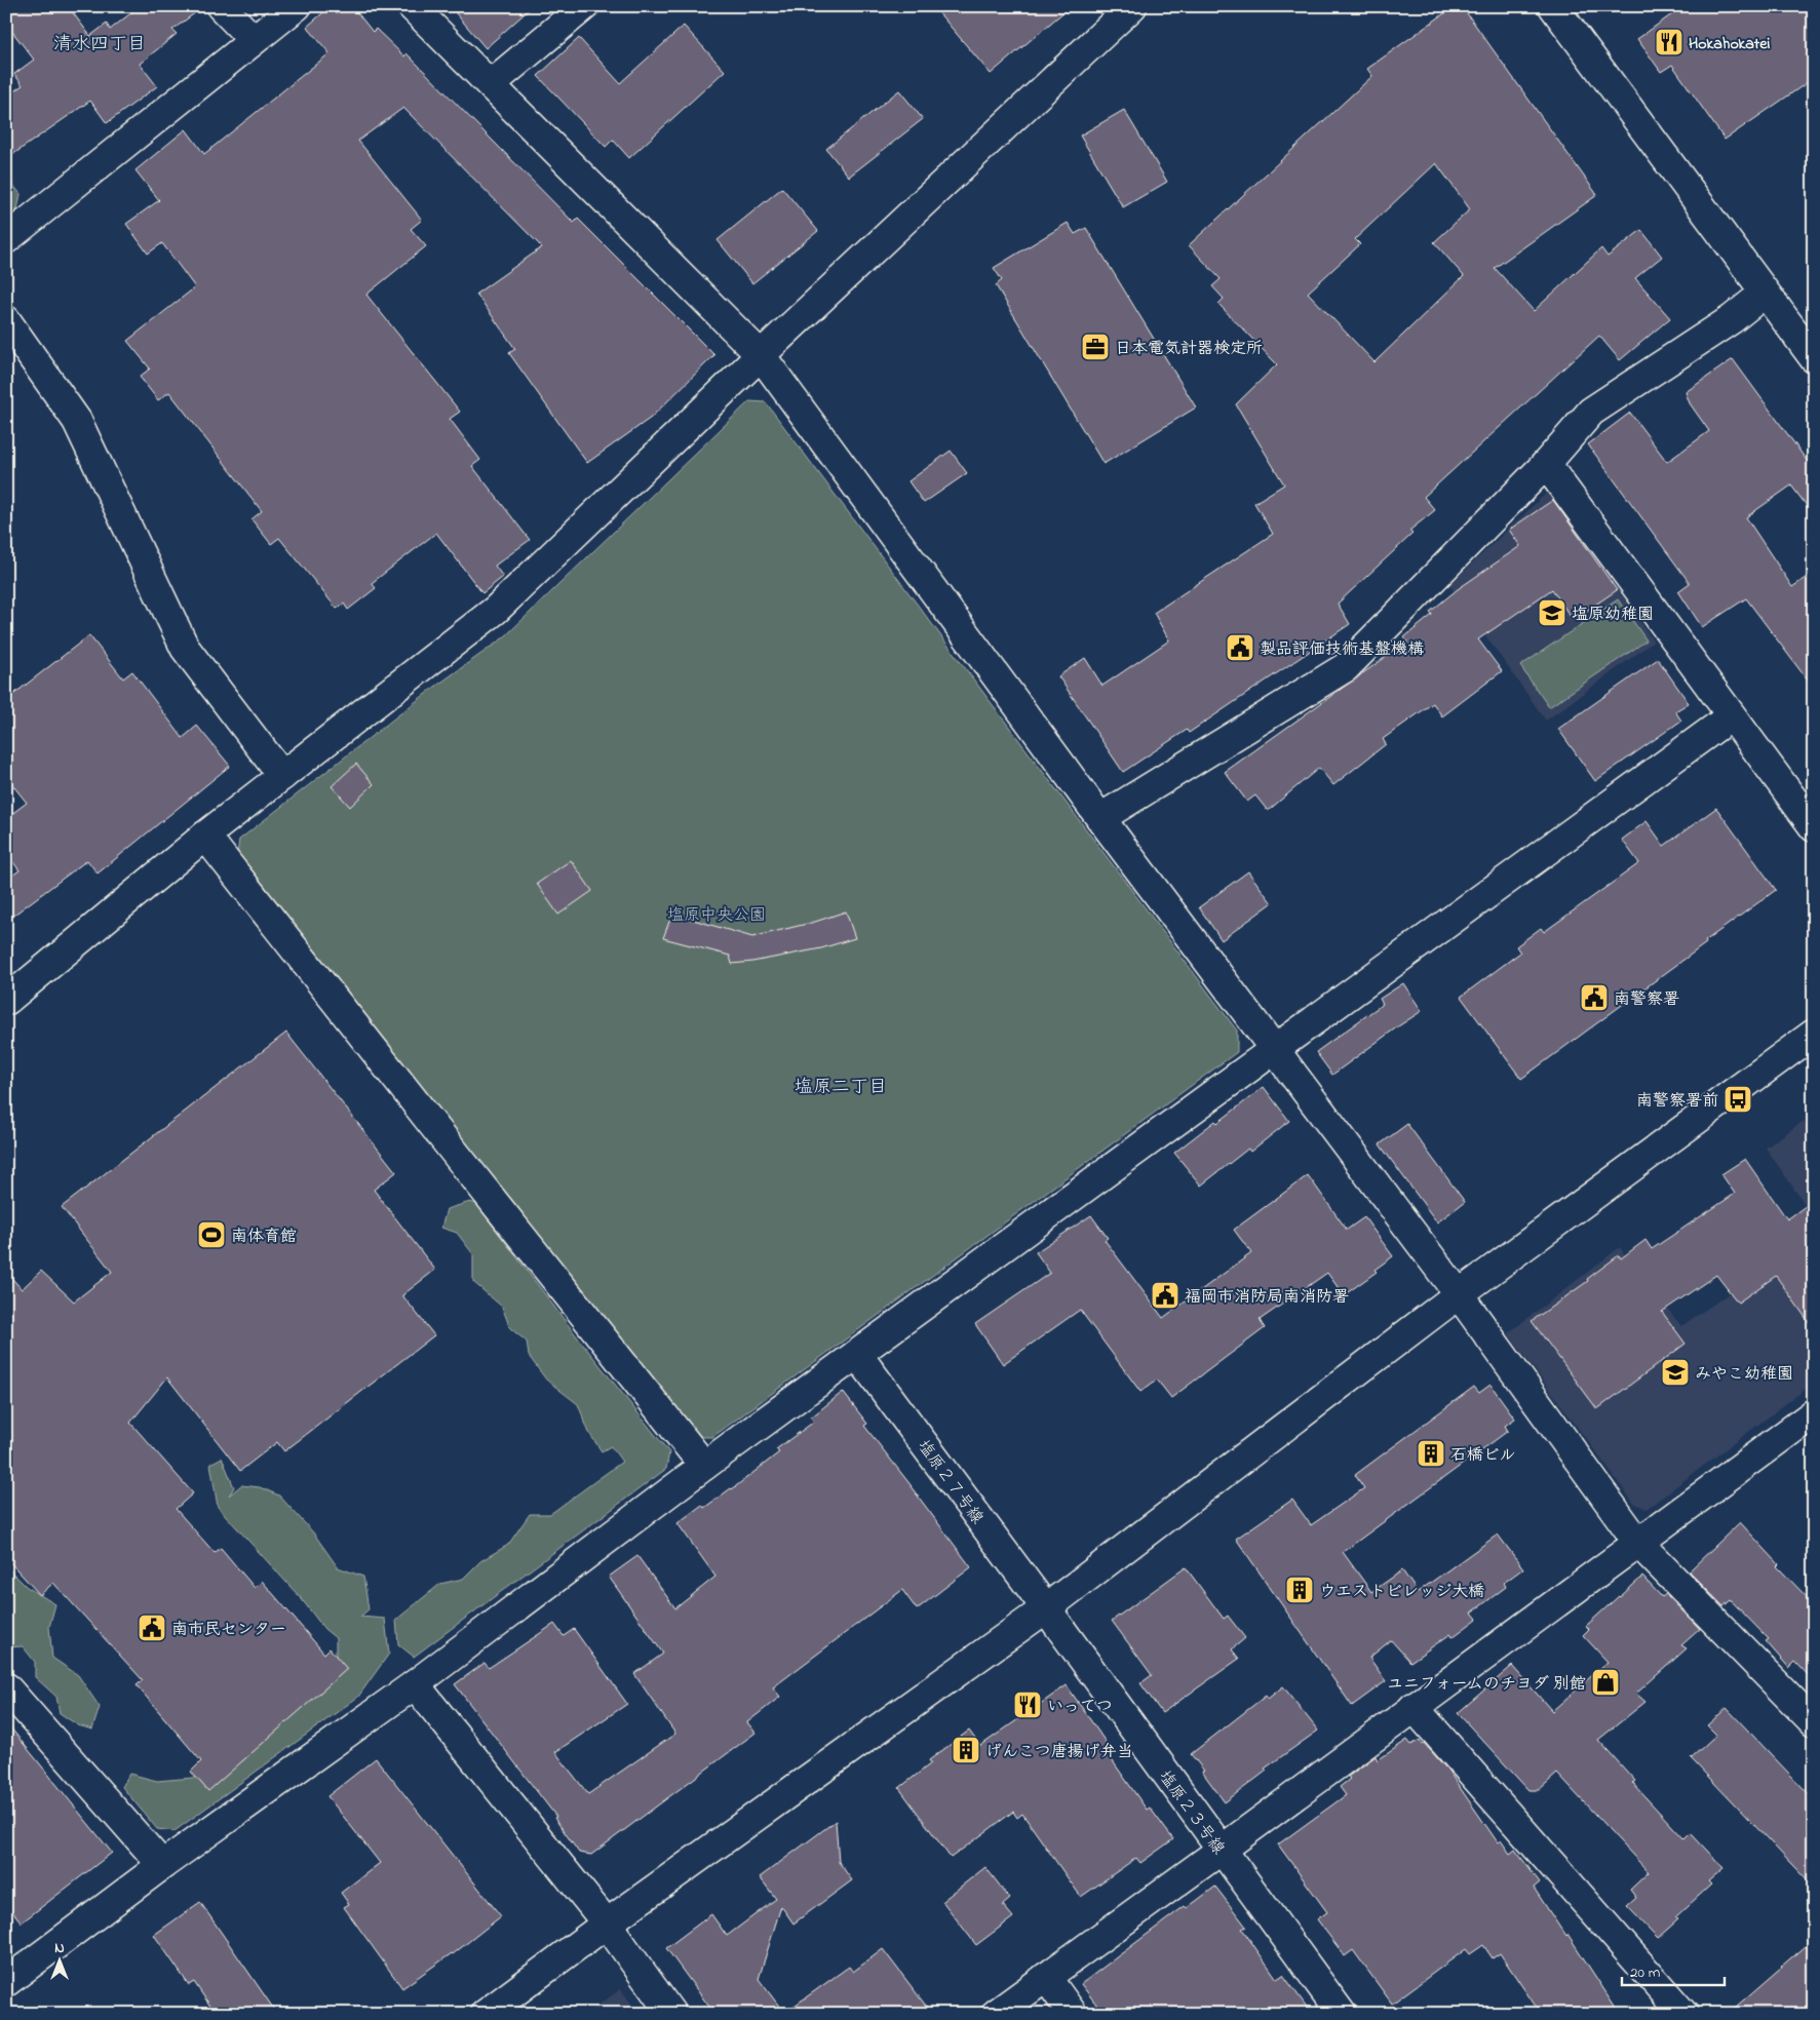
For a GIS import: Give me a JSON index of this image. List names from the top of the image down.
{
  "streets": {
    "street": ["塩原２７号線", "塩原２３号線"]
  },
  "crossings": [
    ["塩原２７号線", "塩原２３号線"]
  ],
  "districts": ["清水四丁目", "塩原二丁目"],
  "parks": ["塩原中央公園"],
  "places": {
    "restaurant": ["Hokahokatei", "いってつ"],
    "office": ["日本電気計器検定所"],
    "school or university": ["塩原幼稚園", "みやこ幼稚園"],
    "public building": [
      "製品評価技術基盤機構",
      "南警察署",
      "福岡市消防局南消防署",
      "南市民センター"
    ],
    "bus stop": ["南警察署前"],
    "sports": ["南体育館"],
    "building": ["石橋ビル", "ウエストビレッジ大橋", "げんこつ唐揚げ弁当"],
    "shop": ["ユニフォームのチヨダ 別館"]
  },
  "scale_bar": "20 m",
  "north": "top"
}
